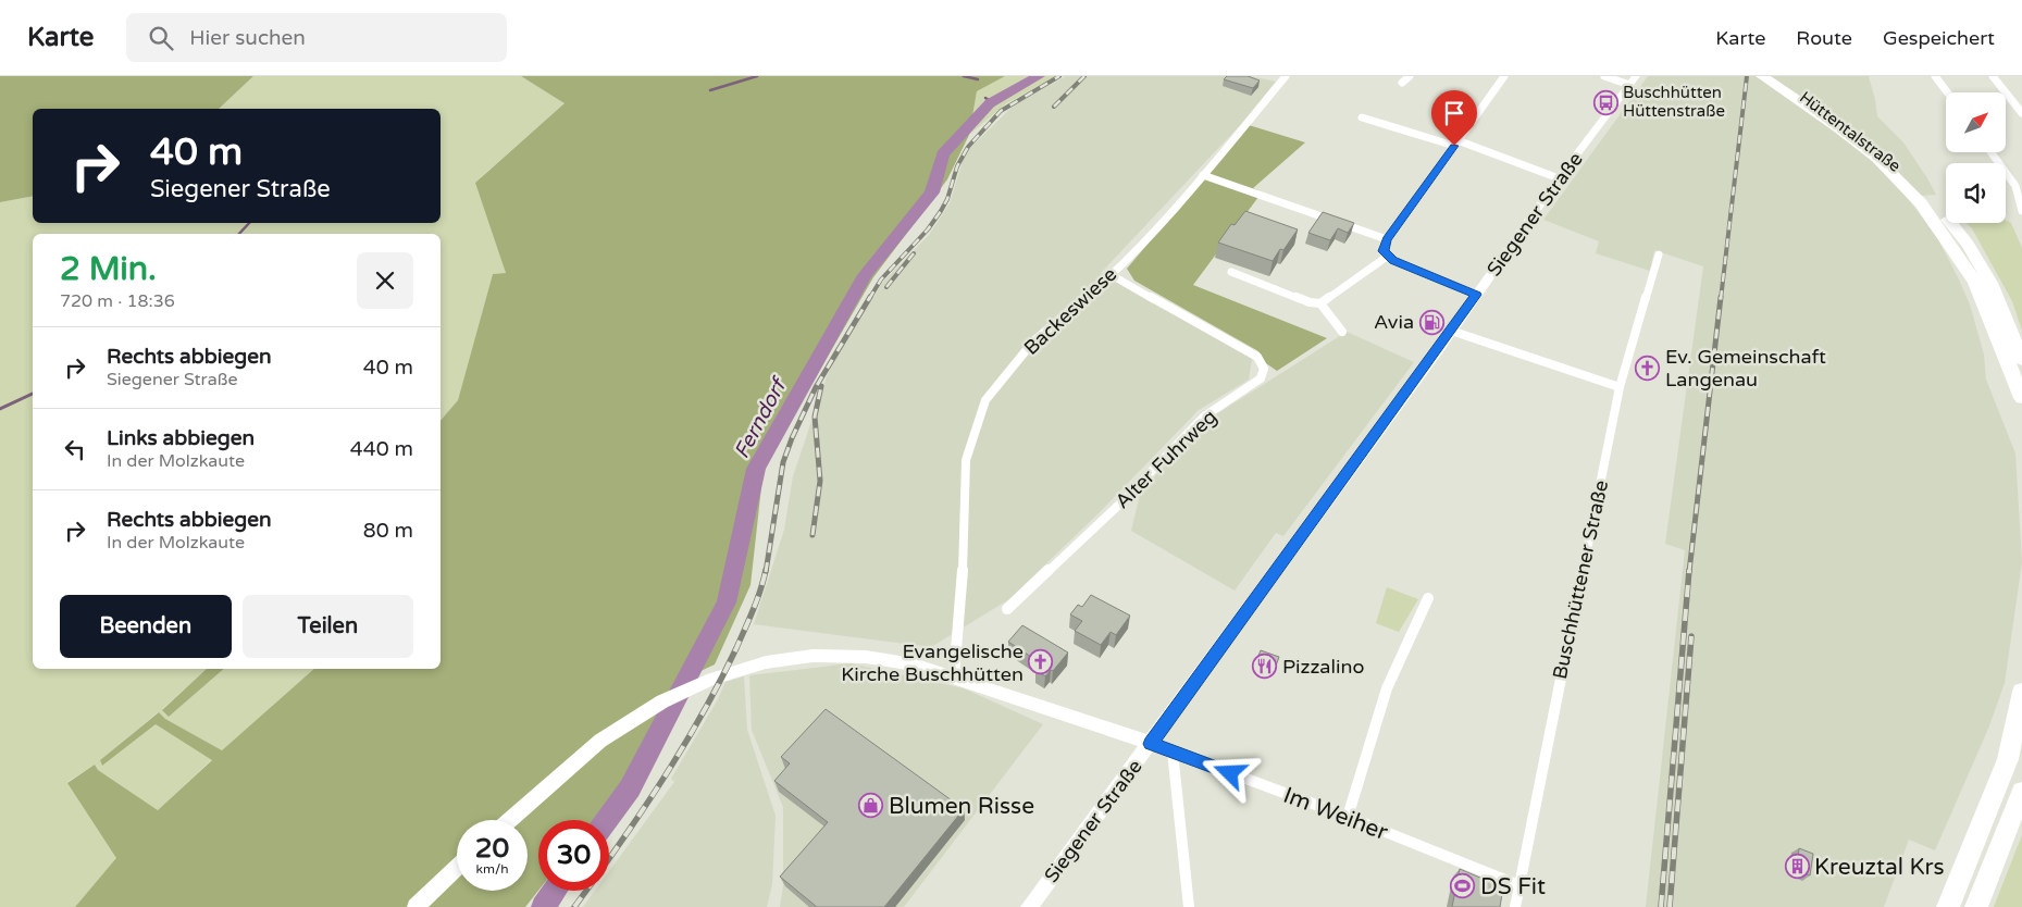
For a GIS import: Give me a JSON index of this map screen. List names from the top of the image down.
{
  "streets": {
    "highway": ["Hüttentalstraße"],
    "main road": ["Siegener Straße"],
    "street": [
      "Backeswiese",
      "Alter Fuhrweg",
      "Buschhüttener Straße",
      "Im Weiher"
    ]
  },
  "crossings": [
    ["Siegener Straße", "Im Weiher"],
    ["Backeswiese", "Alter Fuhrweg"],
    ["Buschhüttener Straße", "Im Weiher"]
  ],
  "water": ["Ferndorf"],
  "places": {
    "bus stop": ["Buschhütten Hüttenstraße"],
    "fuel station": ["Avia"],
    "church": ["Ev. Gemeinschaft Langenau", "Evangelische Kirche Buschhütten"],
    "restaurant": ["Pizzalino"],
    "shop": ["Blumen Risse"],
    "building": ["Kreuztal Krs"],
    "sports": ["DS Fit"]
  },
  "north": "top right",
  "page": {
    "header": "Karte",
    "search": "Hier suchen",
    "nav": ["Karte", "Route", "Gespeichert"],
    "turn": ["40 m", "Siegener Straße"],
    "heading": ["2 Min.", "720 m · 18:36"],
    "list": [
      {
        "name": "Rechts abbiegen",
        "note": "Siegener Straße",
        "value": "40 m"
      },
      {
        "name": "Links abbiegen",
        "note": "In der Molzkaute",
        "value": "440 m"
      },
      {
        "name": "Rechts abbiegen",
        "note": "In der Molzkaute",
        "value": "80 m"
      }
    ],
    "buttons": ["Beenden", "Teilen"],
    "speed": "20 km/h",
    "limit": "30"
  }
}
